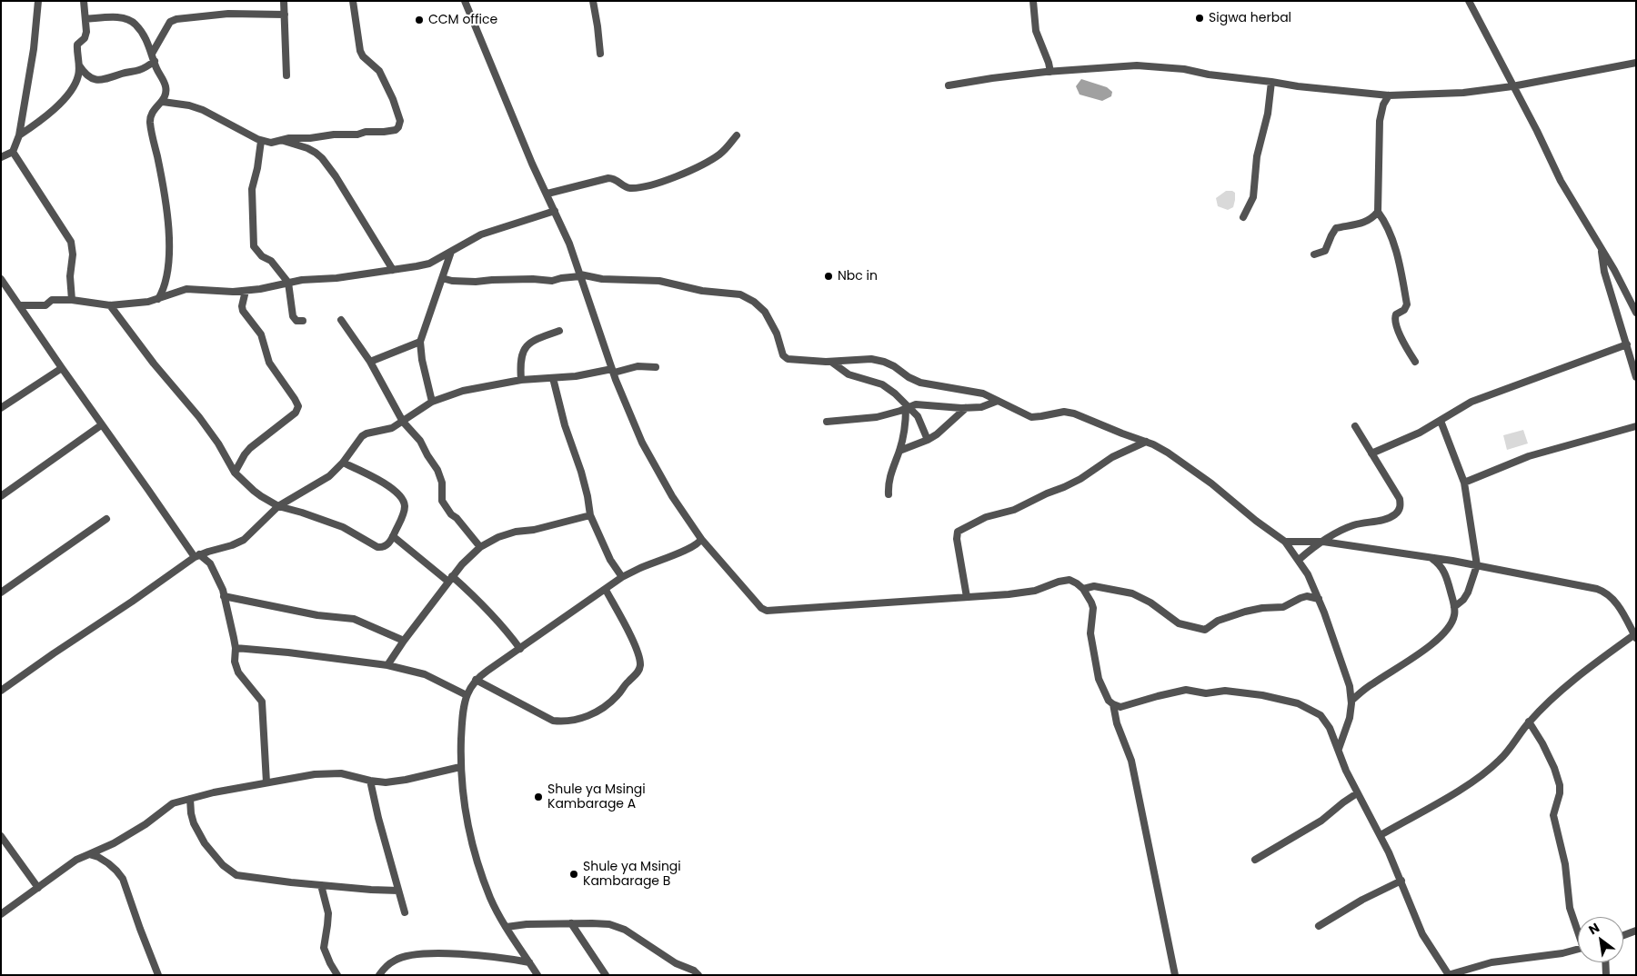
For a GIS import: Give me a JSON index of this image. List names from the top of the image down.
{
  "places": [
    "Sigwa herbal",
    "CCM office",
    "Nbc in",
    "Shule ya Msingi Kambarage A",
    "Shule ya Msingi Kambarage B"
  ],
  "north": "top left"
}
